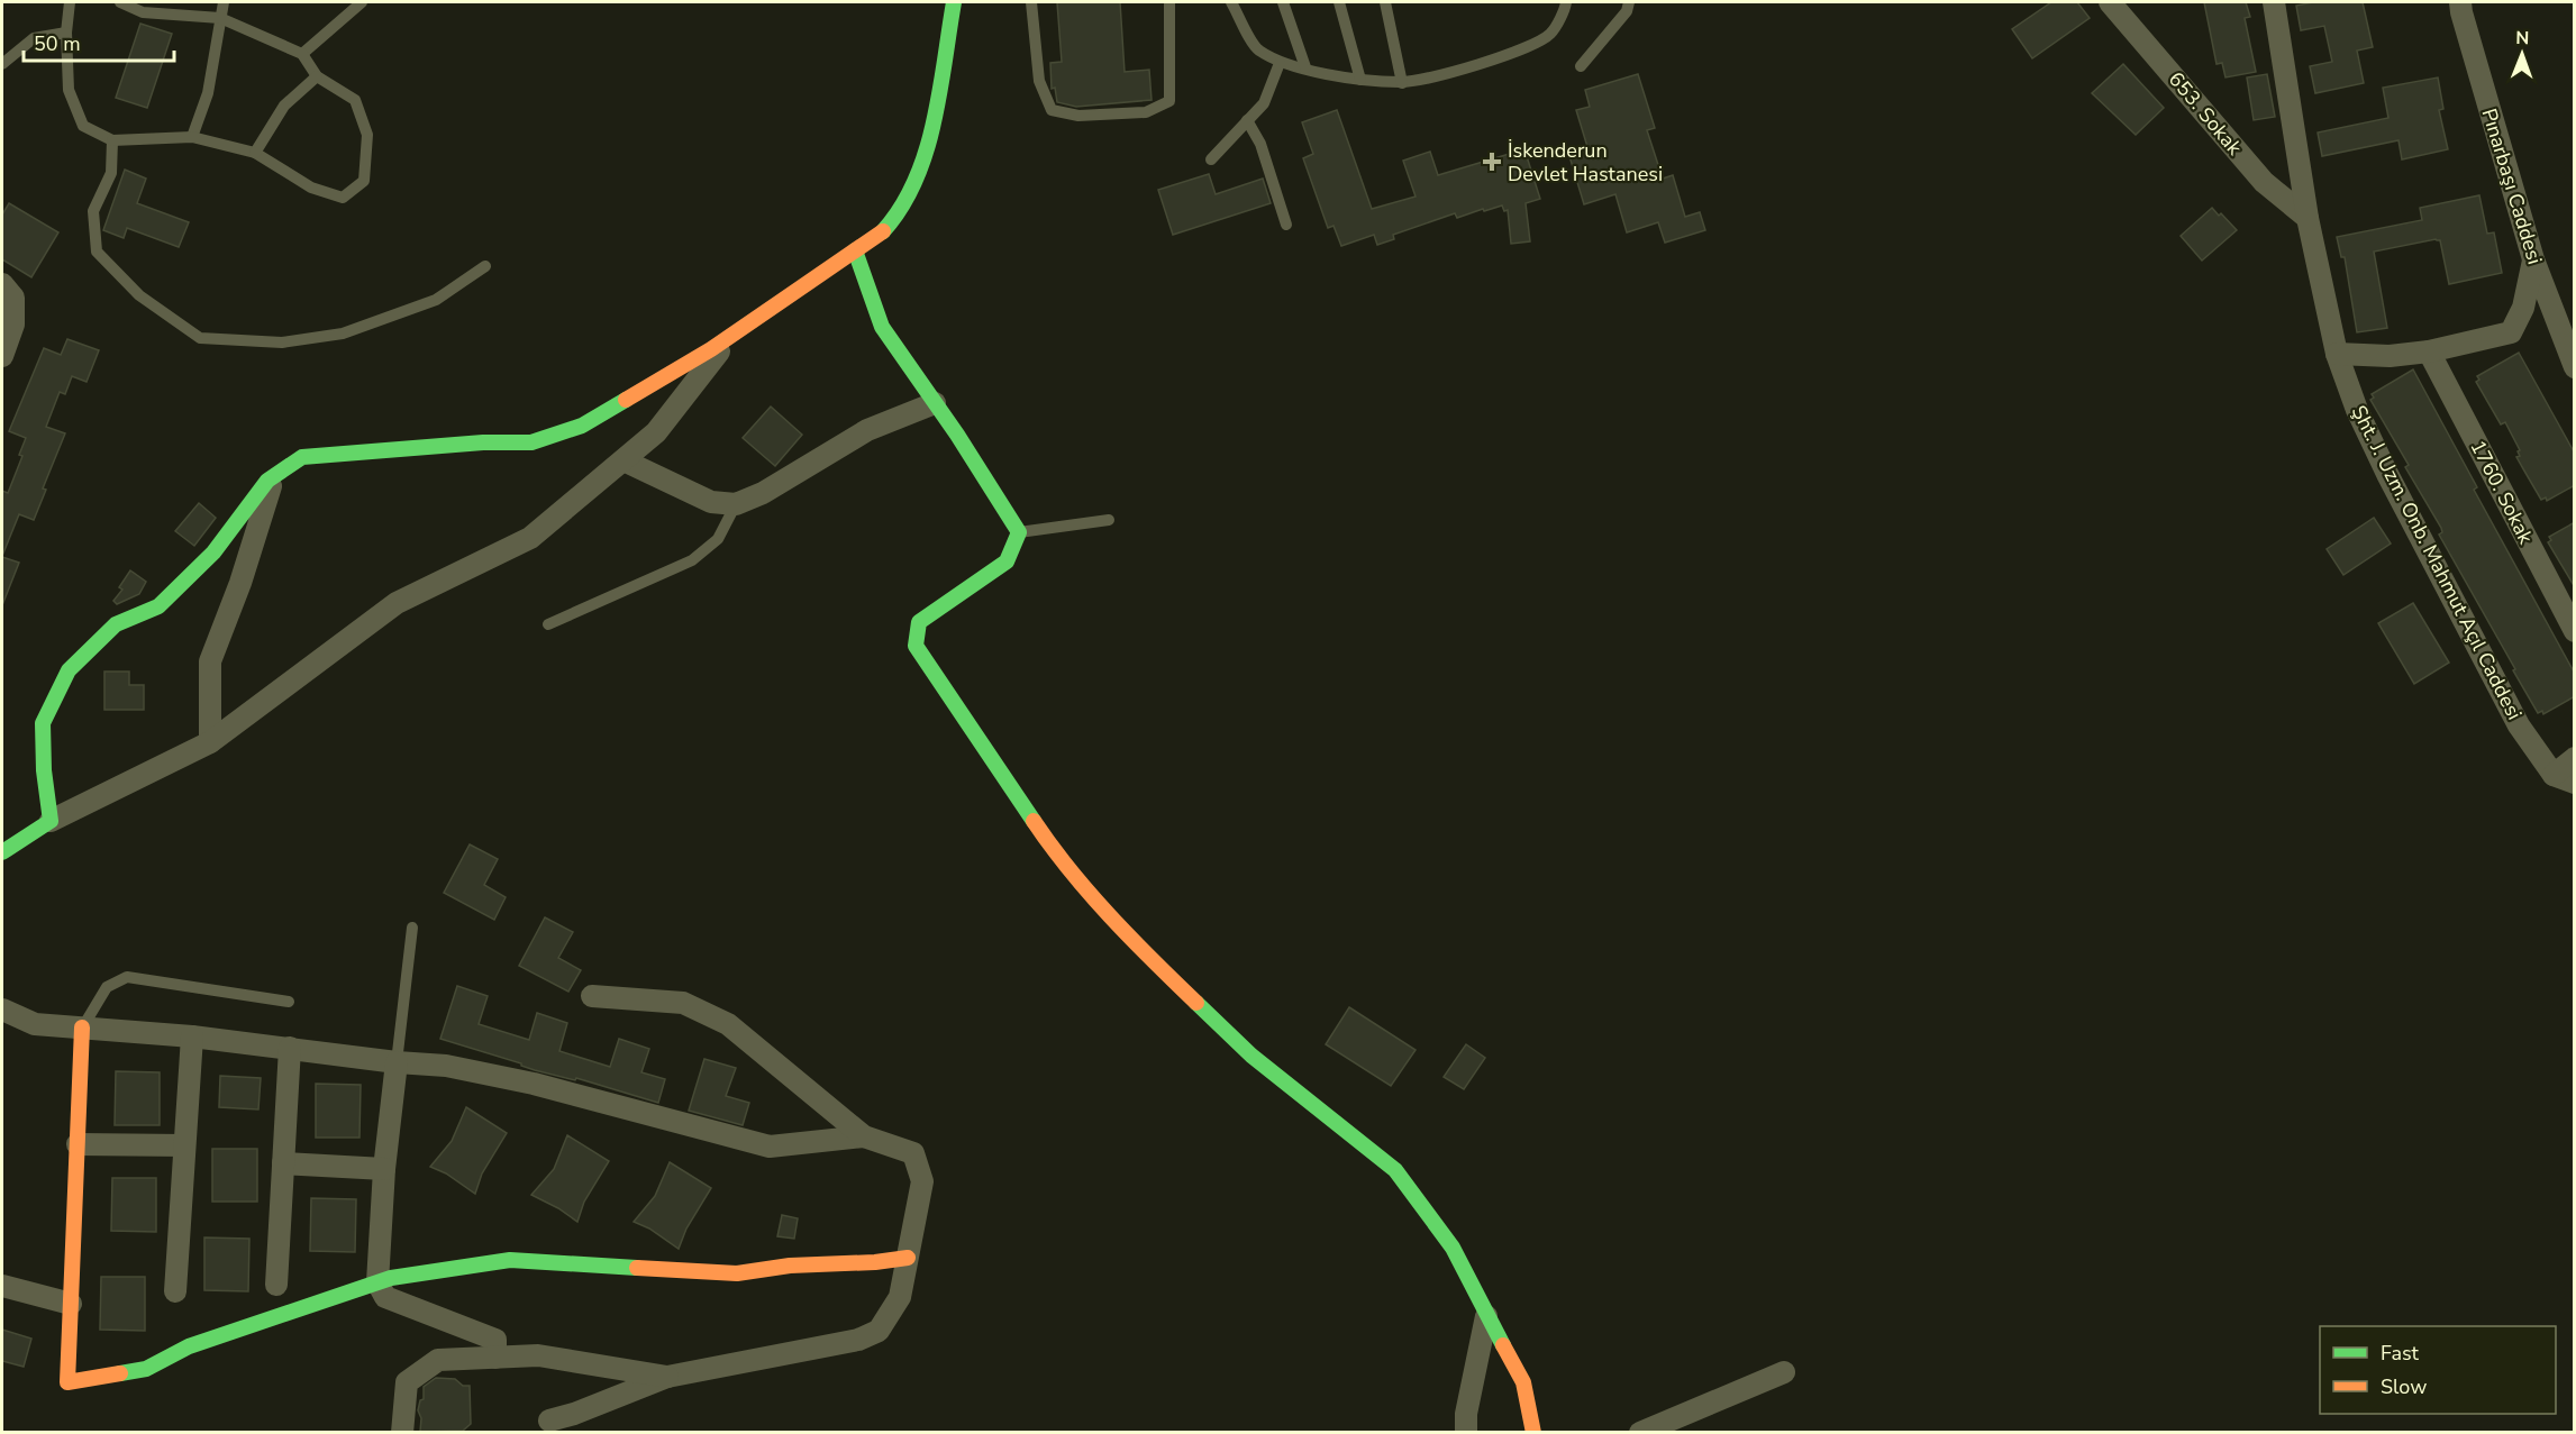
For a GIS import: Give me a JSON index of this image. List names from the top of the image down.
{
  "streets": {
    "street": [
      "653. Sokak",
      "Pınarbaşı Caddesi",
      "1760. Sokak",
      "Şht. J. Uzm. Onb. Mahmut Açıl Caddesi"
    ]
  },
  "crossings": [
    ["653. Sokak", "Şht. J. Uzm. Onb. Mahmut Açıl Caddesi"]
  ],
  "places": {
    "health": ["İskenderun Devlet Hastanesi"]
  },
  "legend": ["Fast", "Slow"],
  "scale_bar": "50 m",
  "north": "top"
}
